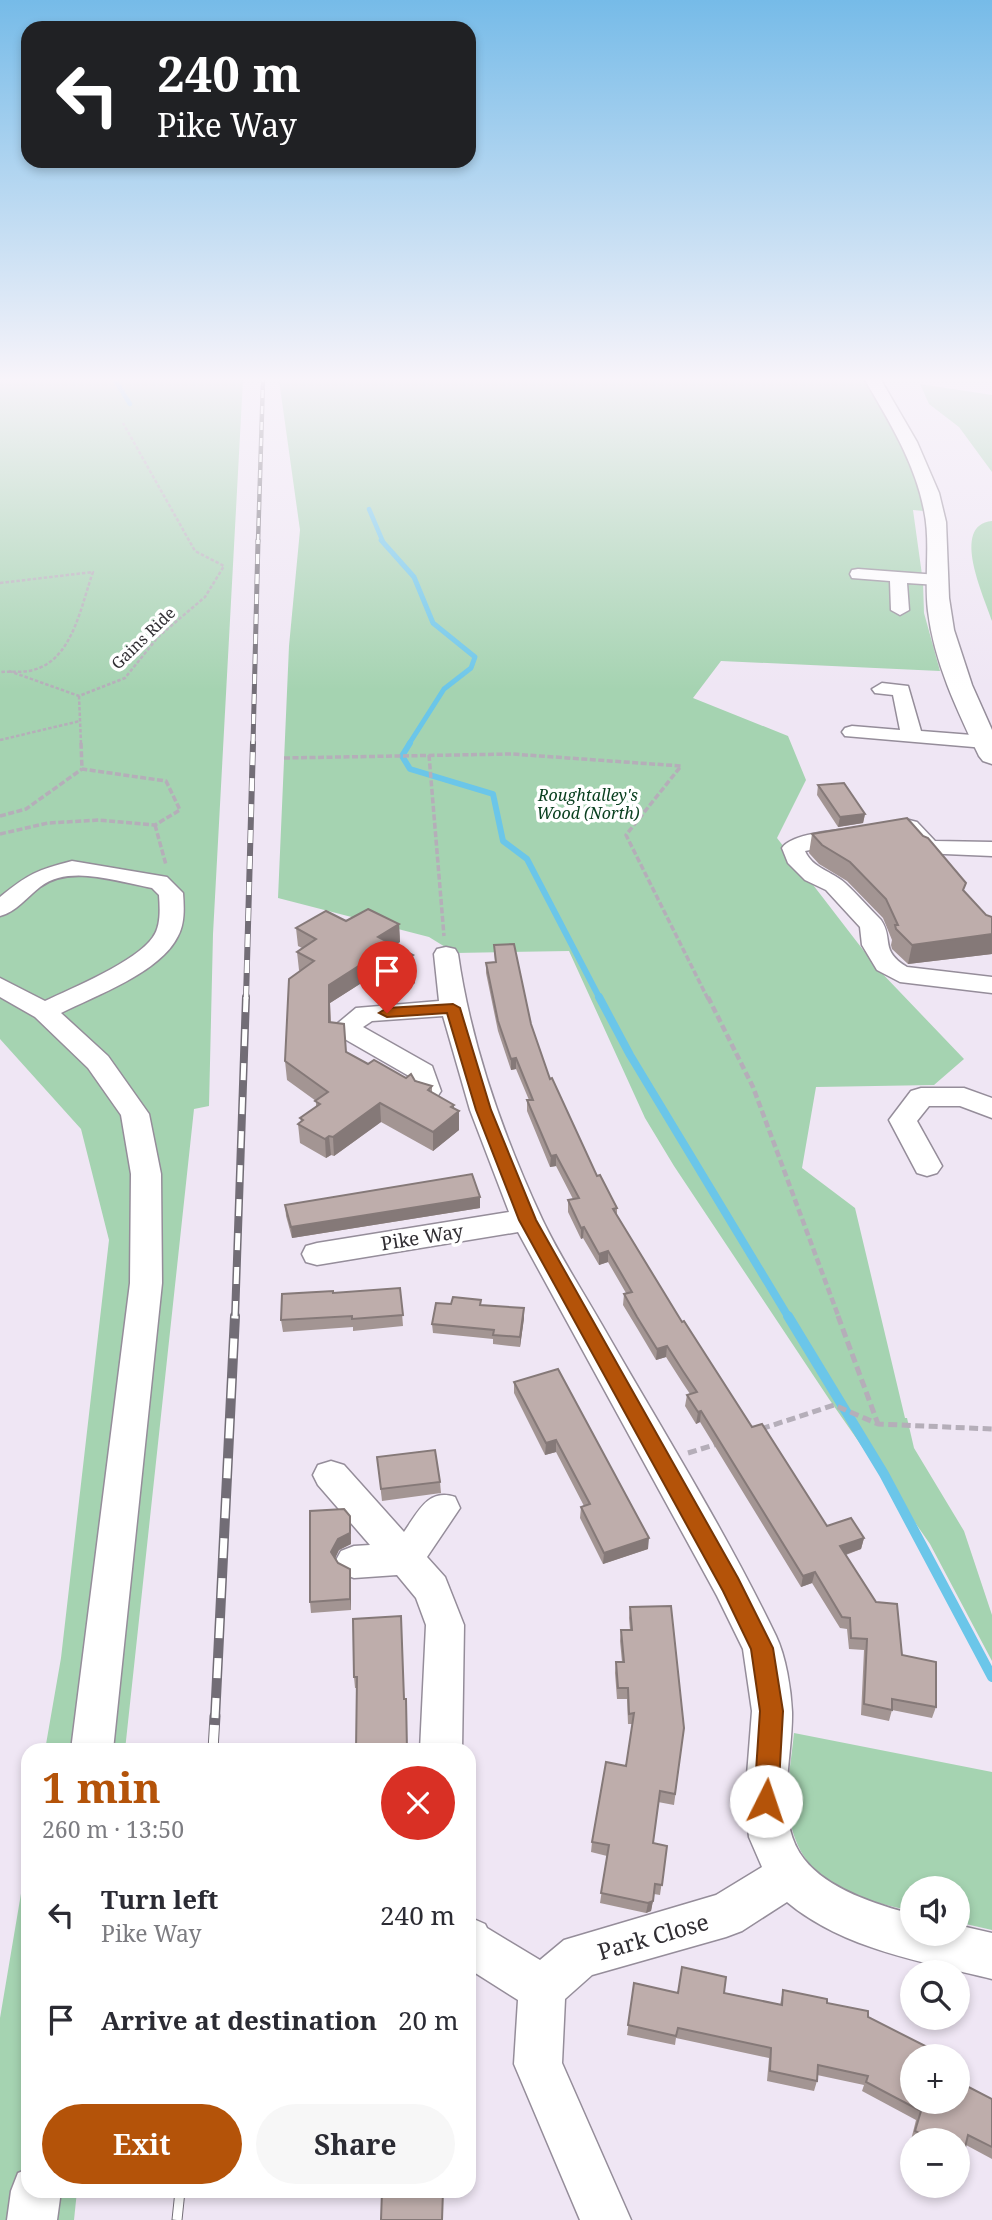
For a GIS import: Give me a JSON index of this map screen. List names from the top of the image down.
{
  "streets": {
    "street": ["Pike Way", "Park Close"],
    "path": ["Gains Ride"]
  },
  "parks": ["Roughtalley's Wood (North)"],
  "page": {
    "turn": ["240 m", "Pike Way"],
    "heading": ["1 min", "260 m · 13:50"],
    "list": [
      {
        "name": "Turn left",
        "note": "Pike Way",
        "value": "240 m"
      },
      {
        "name": "Arrive at destination",
        "value": "20 m"
      }
    ],
    "map_buttons": ["+", "−"],
    "buttons": ["Exit", "Share"]
  }
}
